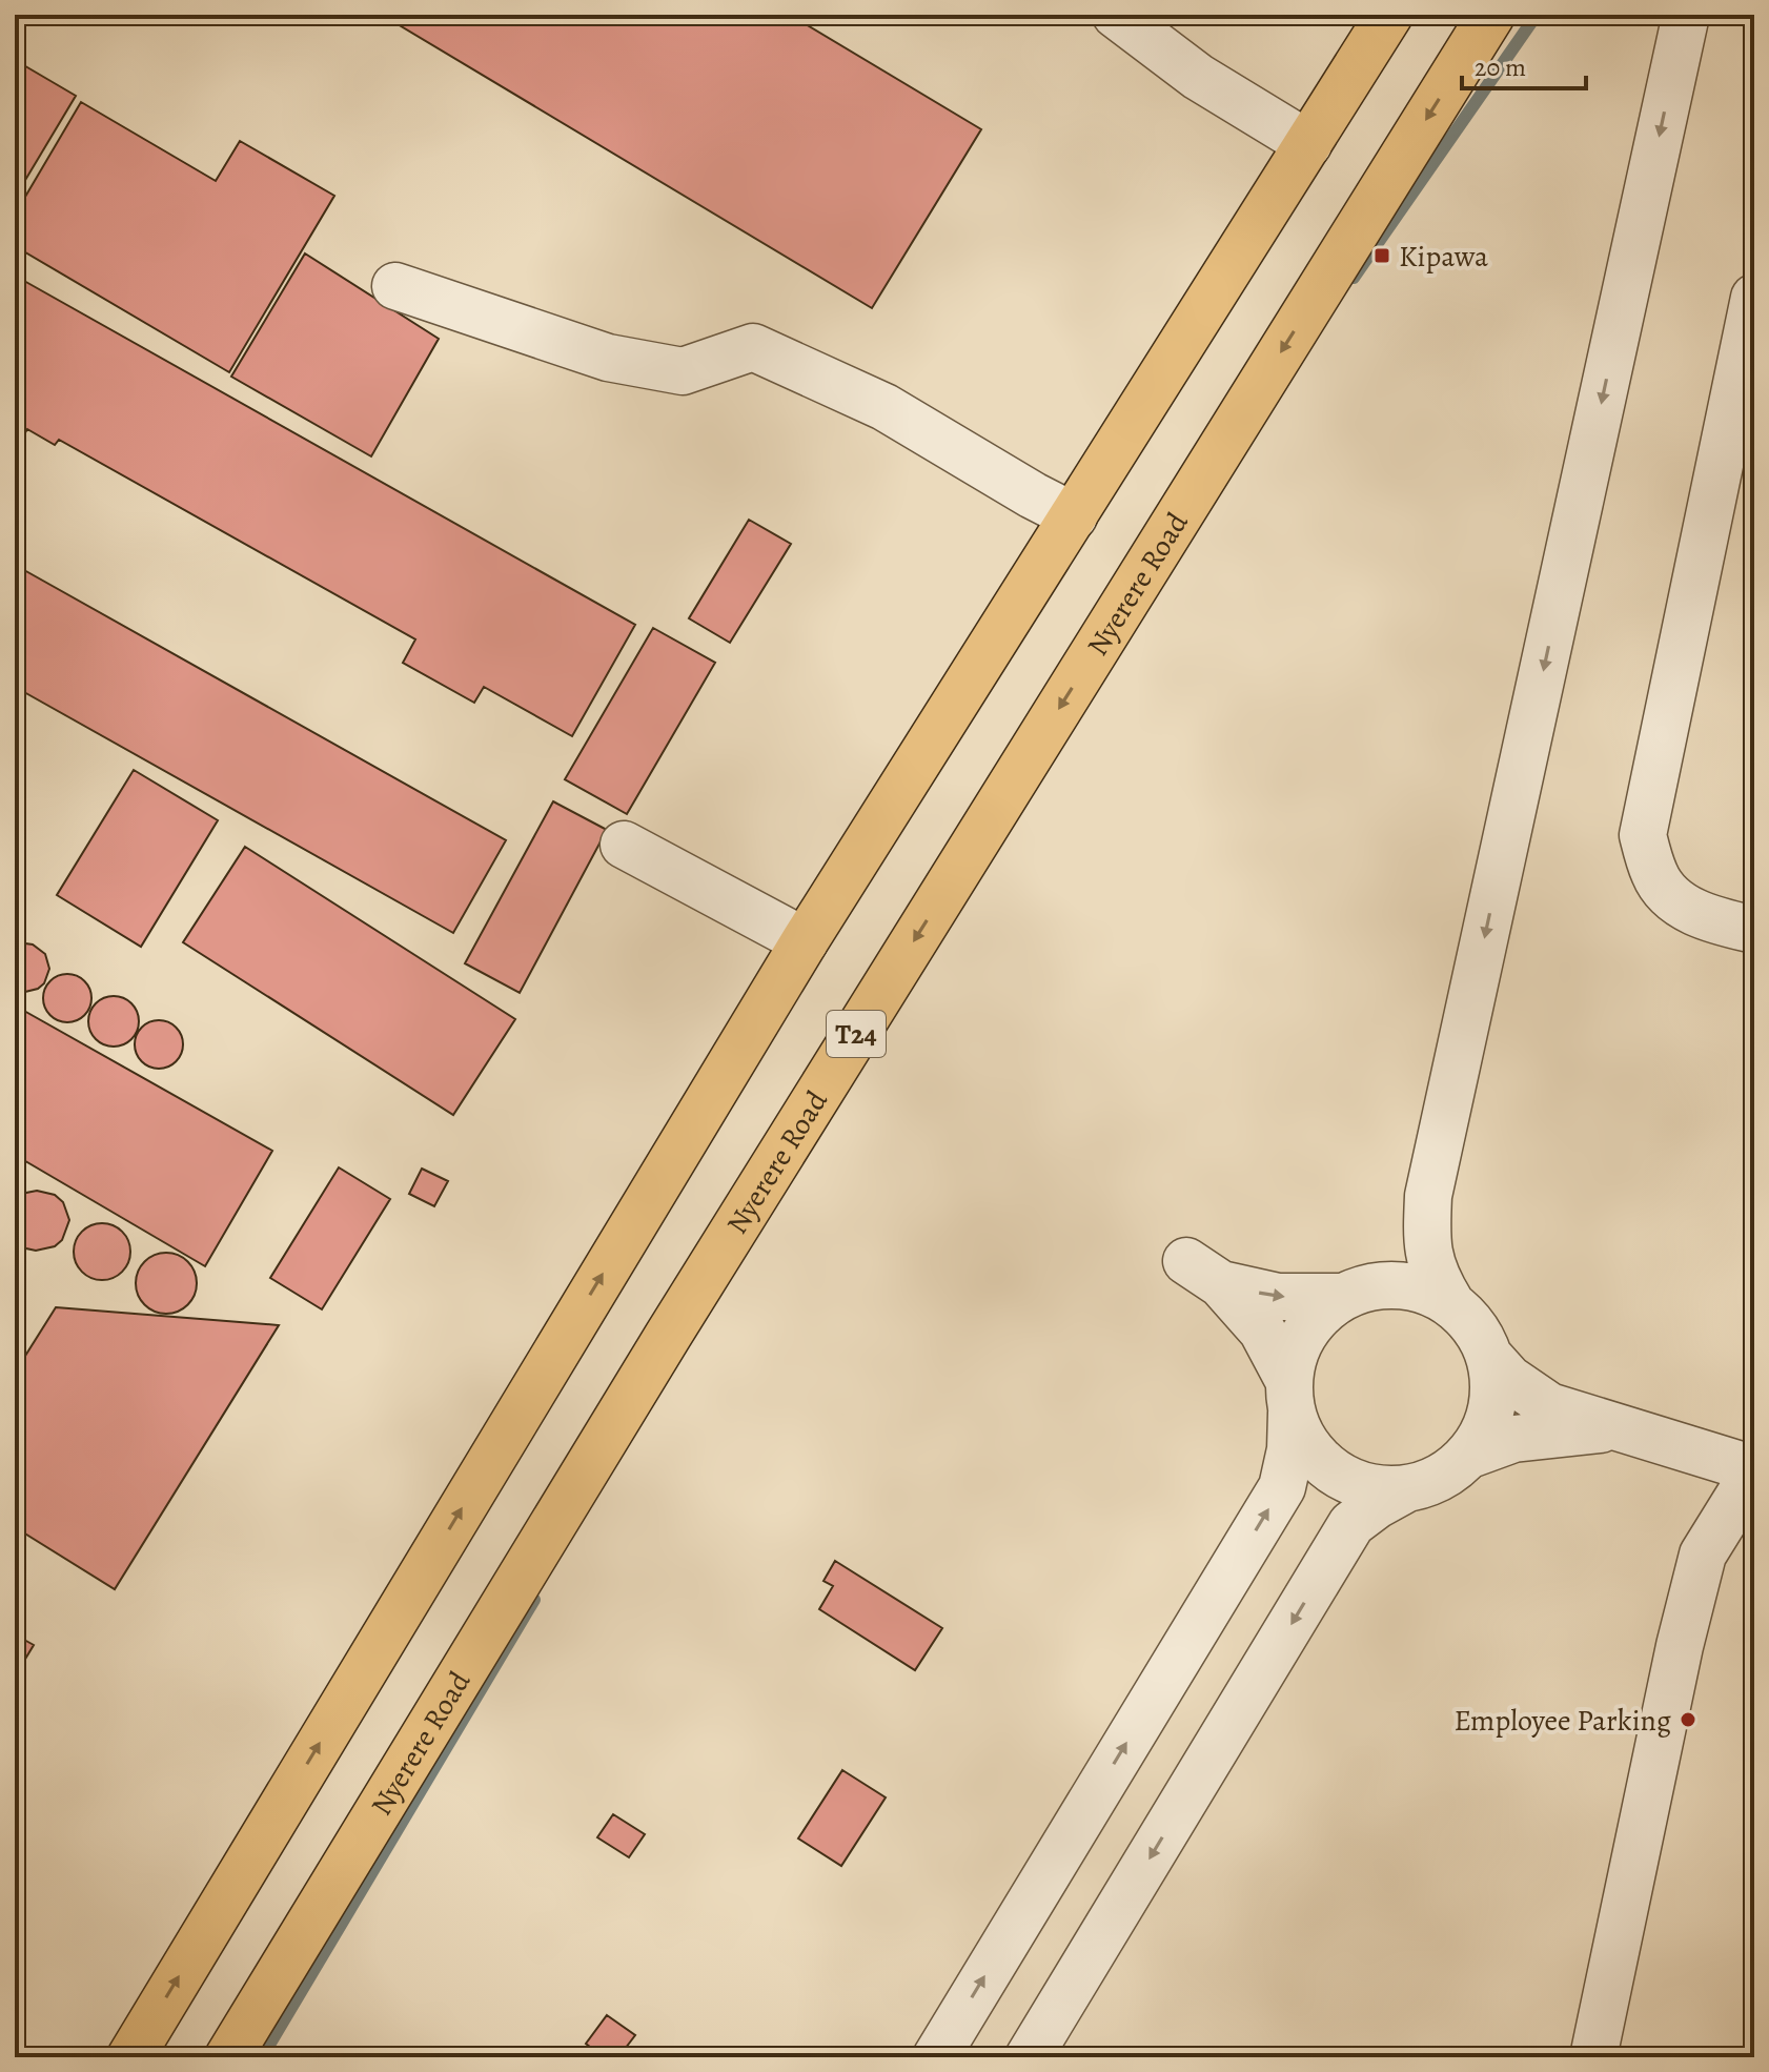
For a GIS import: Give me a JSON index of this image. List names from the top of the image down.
{
  "streets": {
    "highway": ["Nyerere Road", "T24"]
  },
  "places": {
    "transit": ["Kipawa"],
    "other": ["Employee Parking"]
  },
  "scale_bar": "20 m"
}
